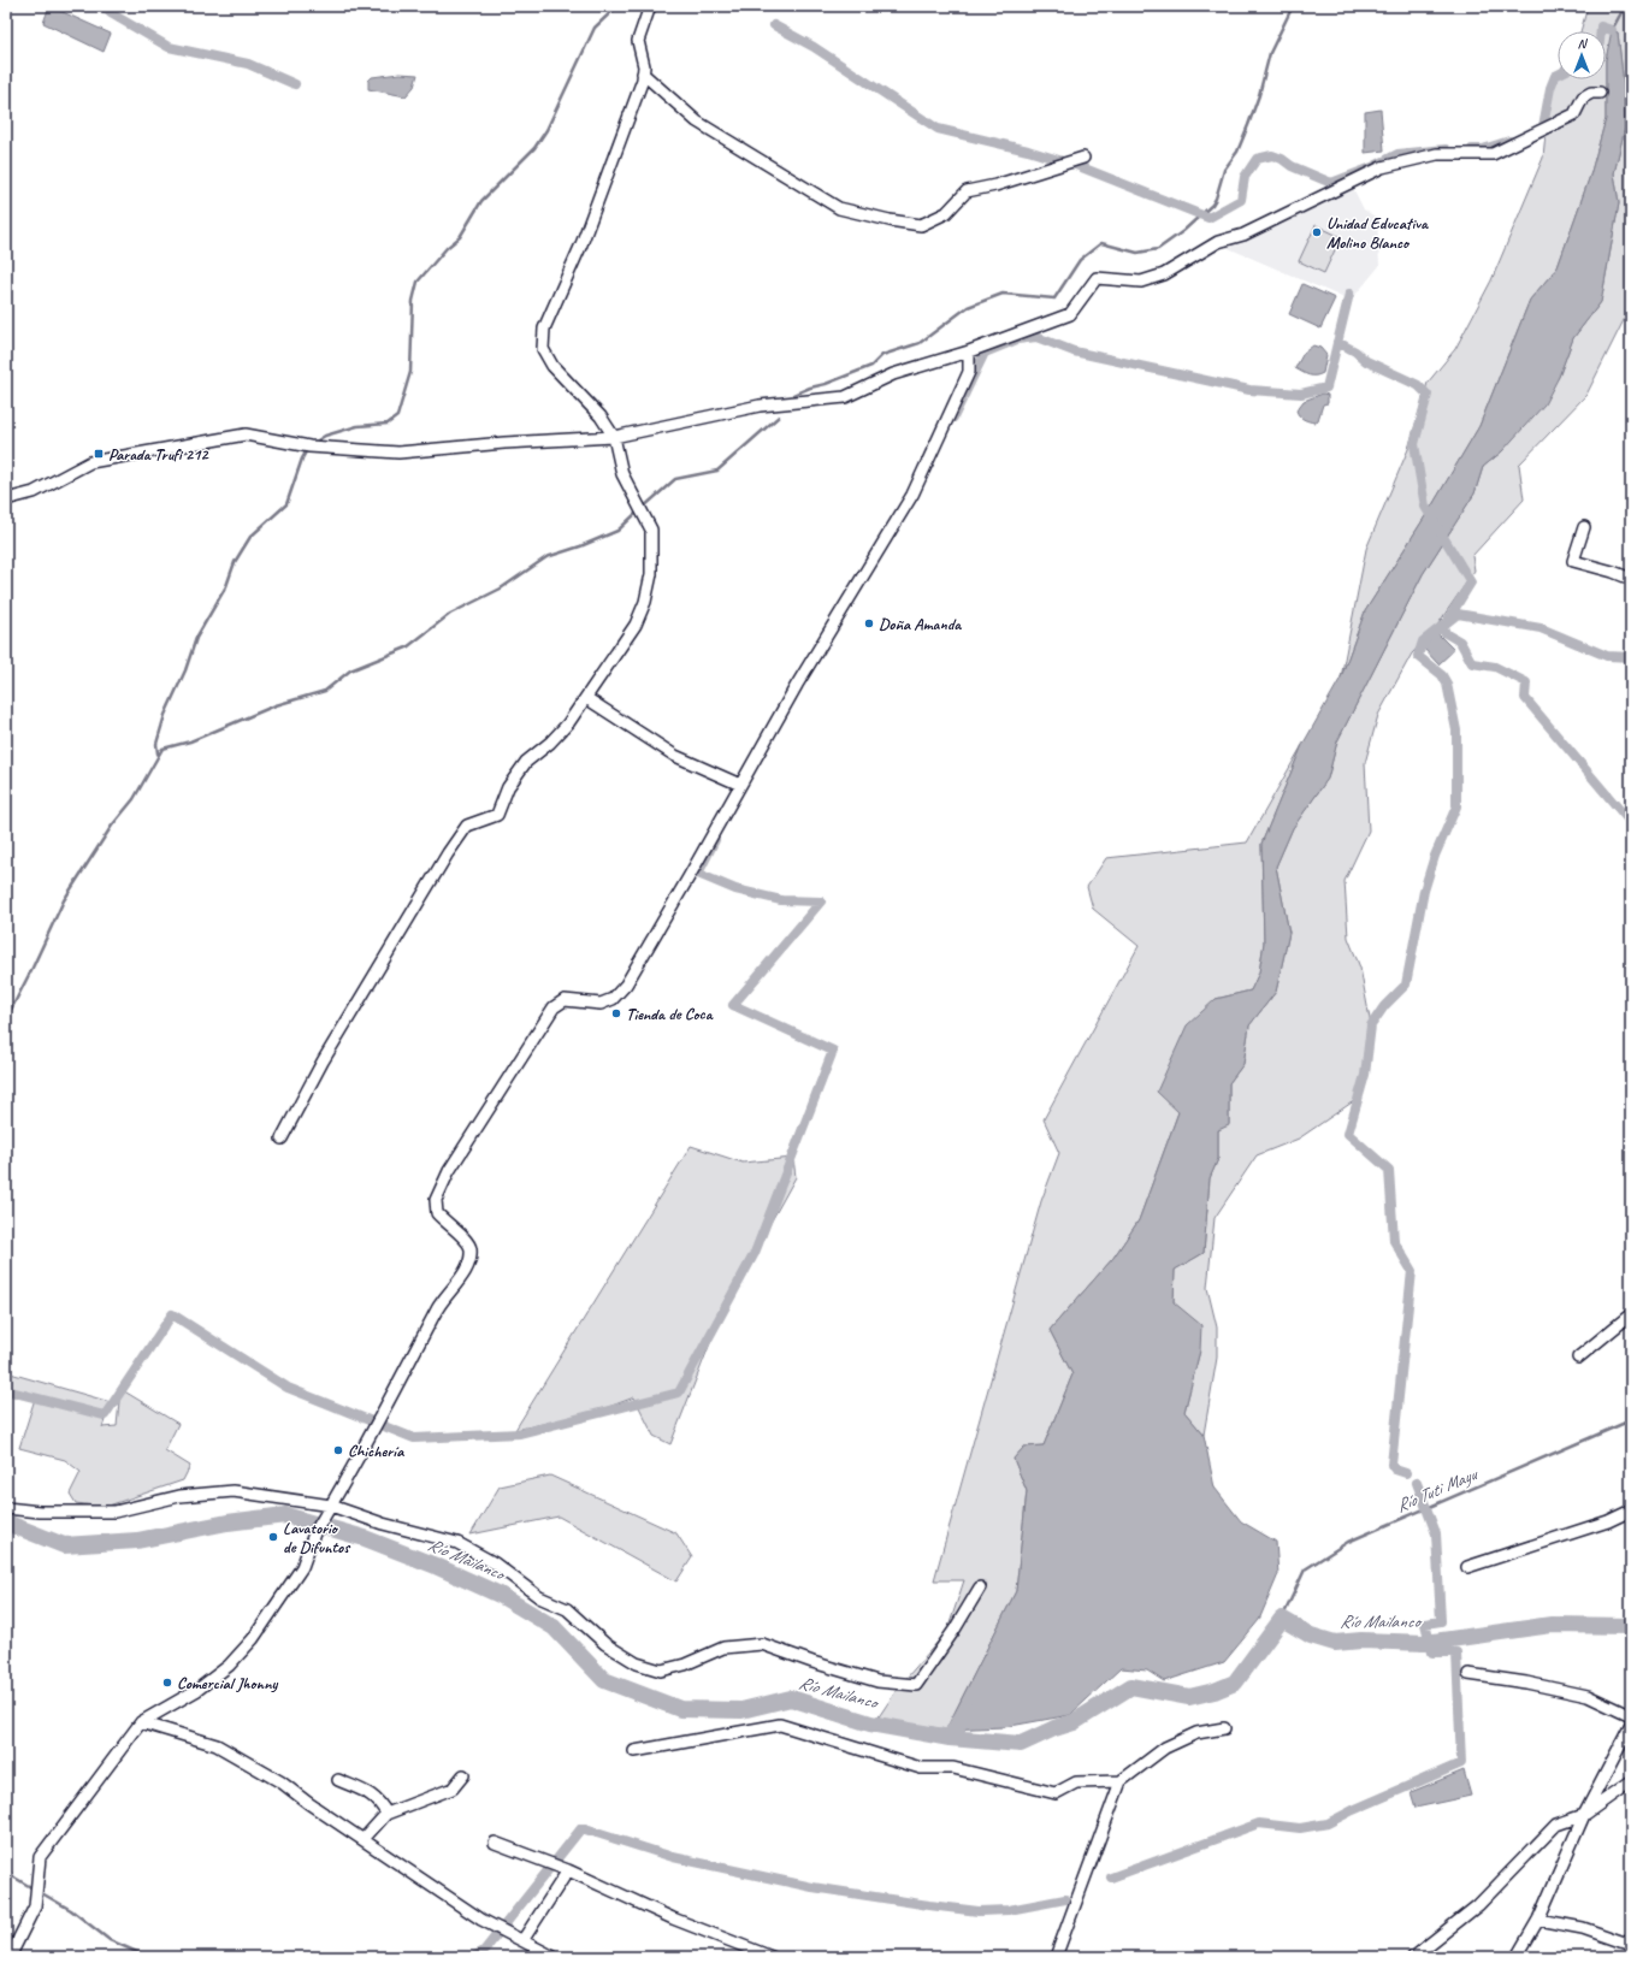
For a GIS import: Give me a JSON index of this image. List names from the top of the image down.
{
  "water": ["Río Tuti Mayu", "Río Mailanco"],
  "places": {
    "other": [
      "Unidad Educativa Molino Blanco",
      "Doña Amanda",
      "Tienda de Coca",
      "Chichería",
      "Lavatorio de Difuntos",
      "Comercial Jhonny"
    ],
    "transit": ["Parada Trufi 212"]
  },
  "north": "top"
}
